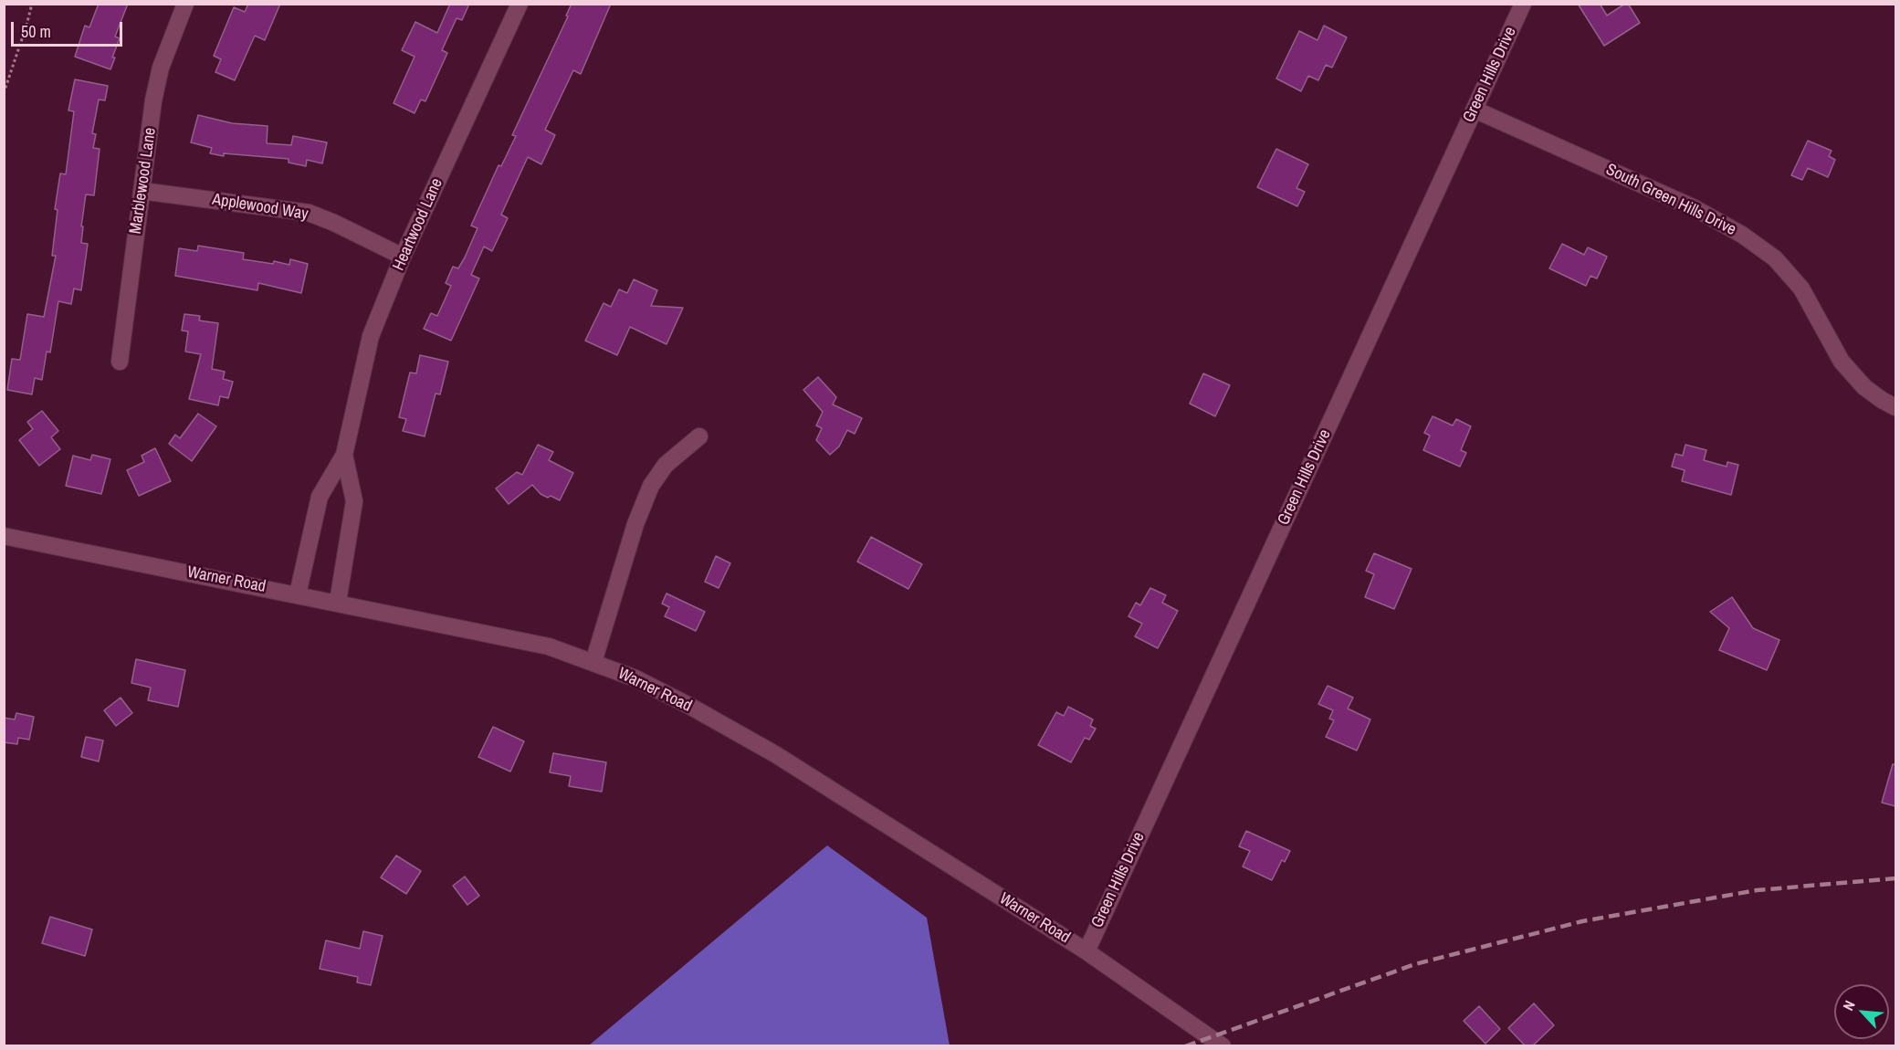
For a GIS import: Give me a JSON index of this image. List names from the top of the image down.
{
  "streets": {
    "street": [
      "Green Hills Drive",
      "Marblewood Lane",
      "South Green Hills Drive",
      "Applewood Way",
      "Heartwood Lane",
      "Warner Road"
    ]
  },
  "crossings": [
    ["Green Hills Drive", "South Green Hills Drive"],
    ["Green Hills Drive", "Warner Road"],
    ["Marblewood Lane", "Applewood Way"],
    ["Applewood Way", "Heartwood Lane"],
    ["Heartwood Lane", "Warner Road"]
  ],
  "scale_bar": "50 m",
  "north": "top left"
}
